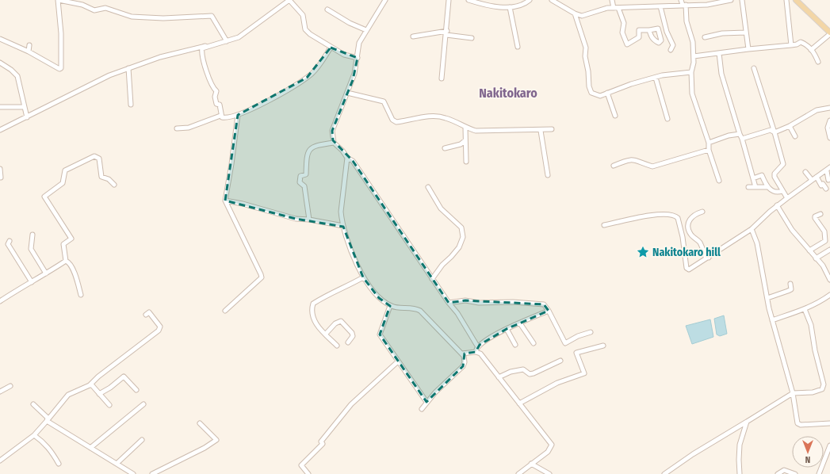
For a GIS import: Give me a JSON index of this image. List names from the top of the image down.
{
  "districts": ["Nakitokaro"],
  "places": {
    "place": ["Nakitokaro hill"]
  },
  "north": "bottom"
}
